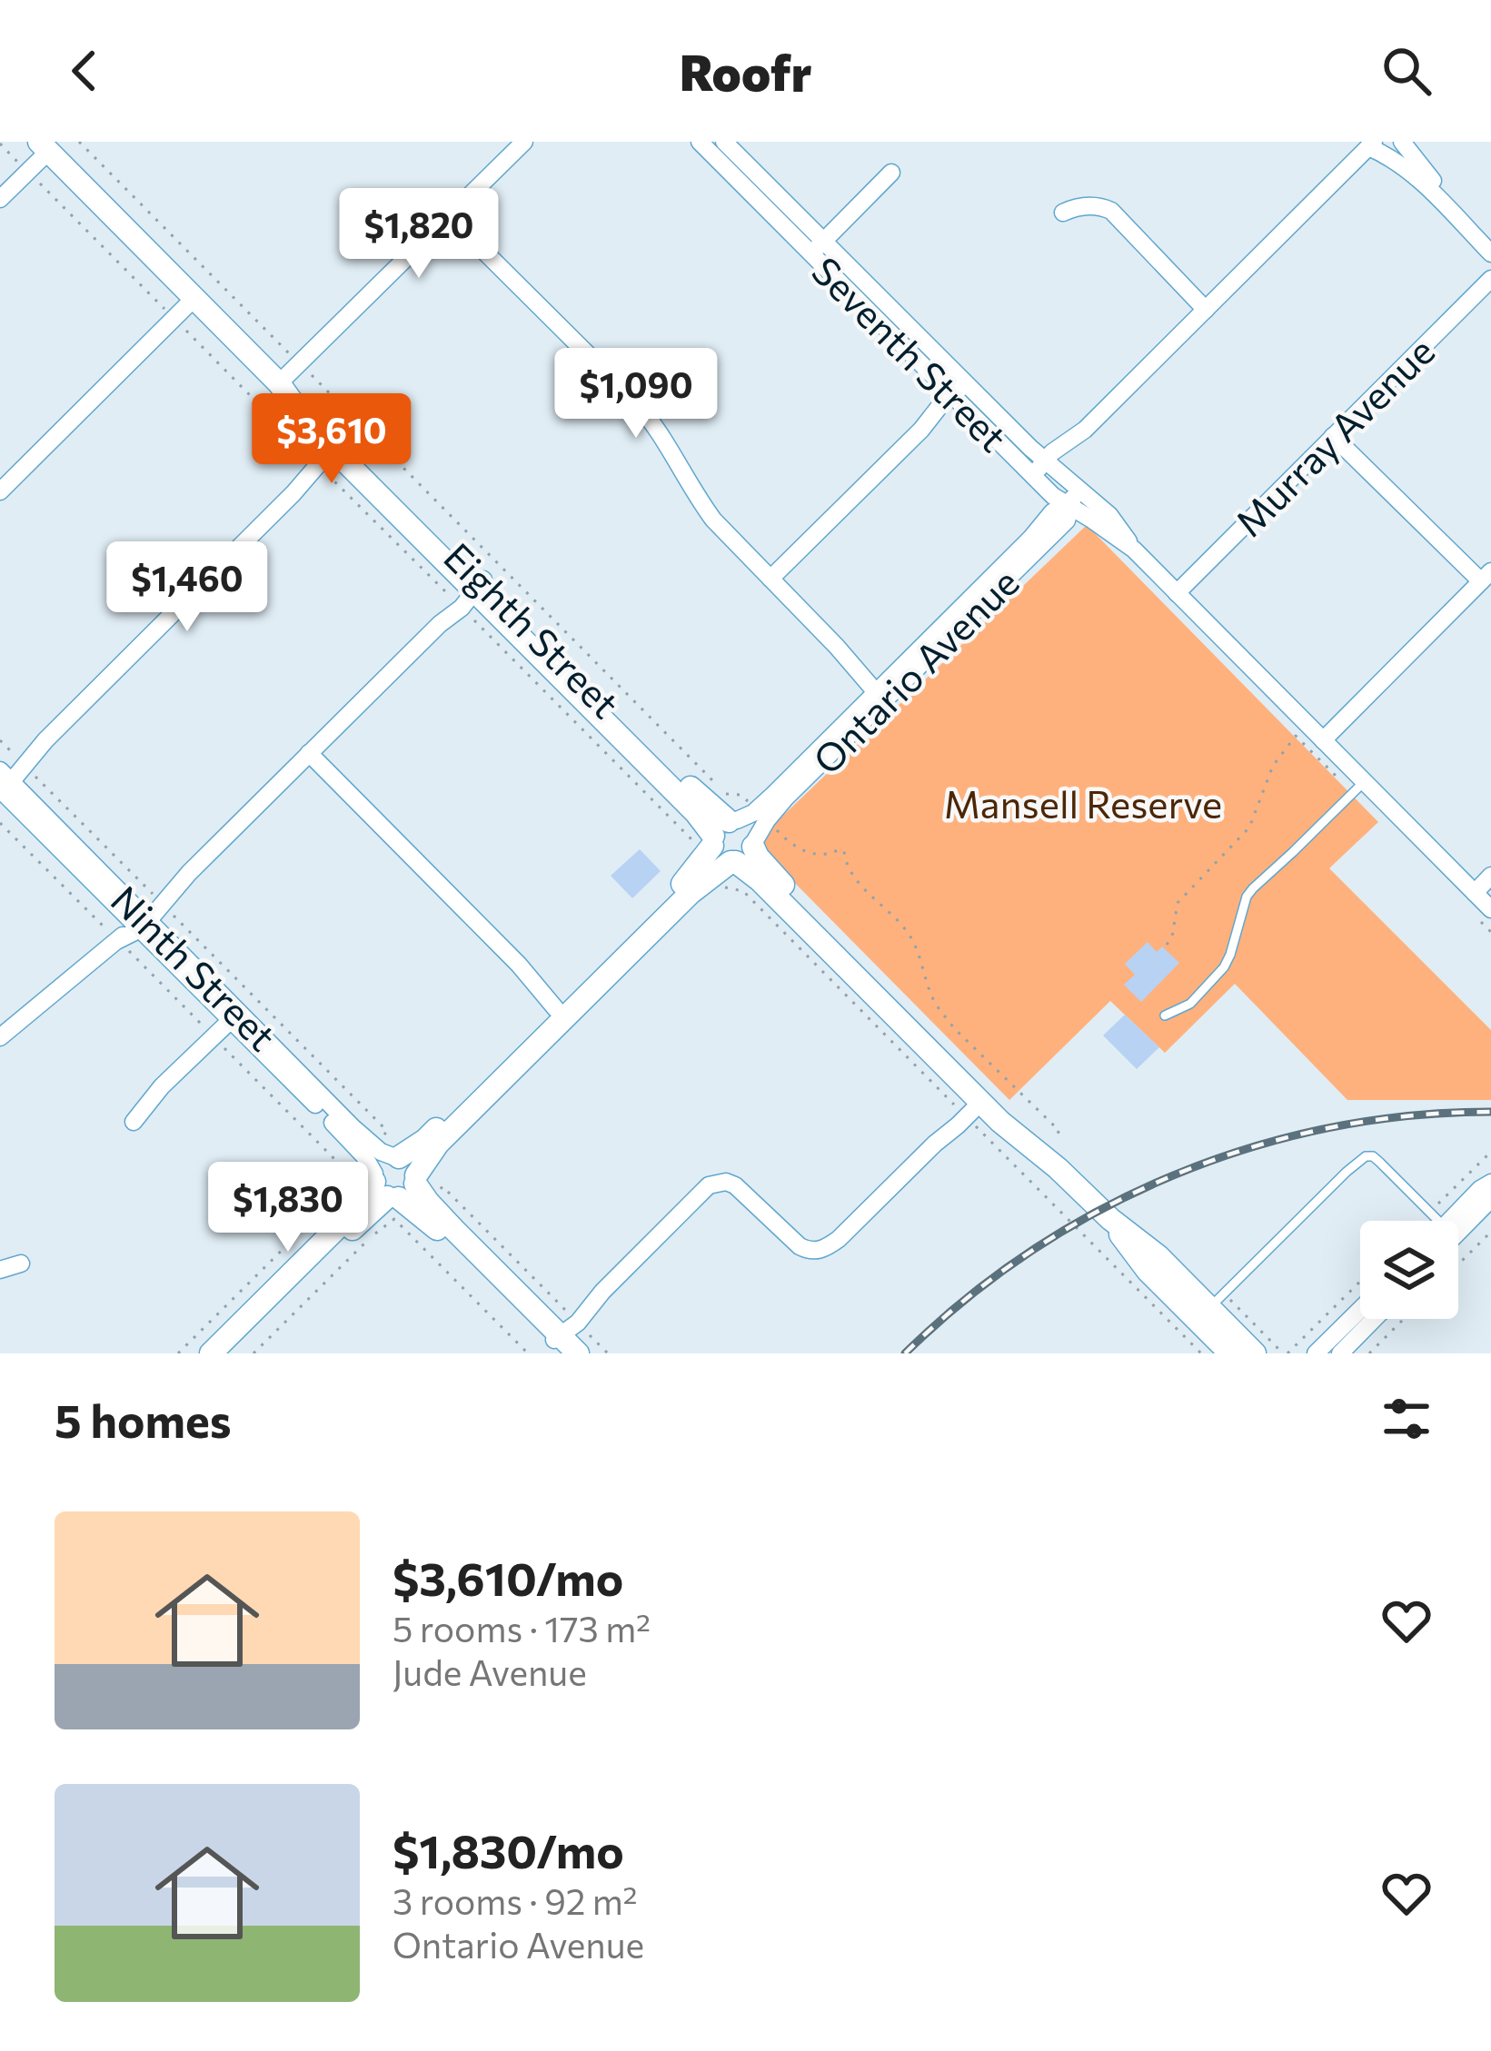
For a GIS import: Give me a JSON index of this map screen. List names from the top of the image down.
{
  "streets": {
    "street": [
      "Seventh Street",
      "Murray Avenue",
      "Eighth Street",
      "Ontario Avenue",
      "Ninth Street"
    ]
  },
  "crossings": [
    ["Seventh Street", "Murray Avenue"],
    ["Seventh Street", "Ontario Avenue"],
    ["Eighth Street", "Ontario Avenue"],
    ["Ontario Avenue", "Ninth Street"]
  ],
  "parks": ["Mansell Reserve"],
  "page": {
    "header": "Roofr",
    "price": [
      "$1,820",
      "$1,090",
      "$3,610",
      "$1,460",
      "$1,830"
    ],
    "heading": "5 homes",
    "list": [
      {
        "name": "$3,610/mo",
        "note": "5 rooms · 173 m² · Jude Avenue"
      },
      {
        "name": "$1,830/mo",
        "note": "3 rooms · 92 m² · Ontario Avenue"
      }
    ]
  }
}
